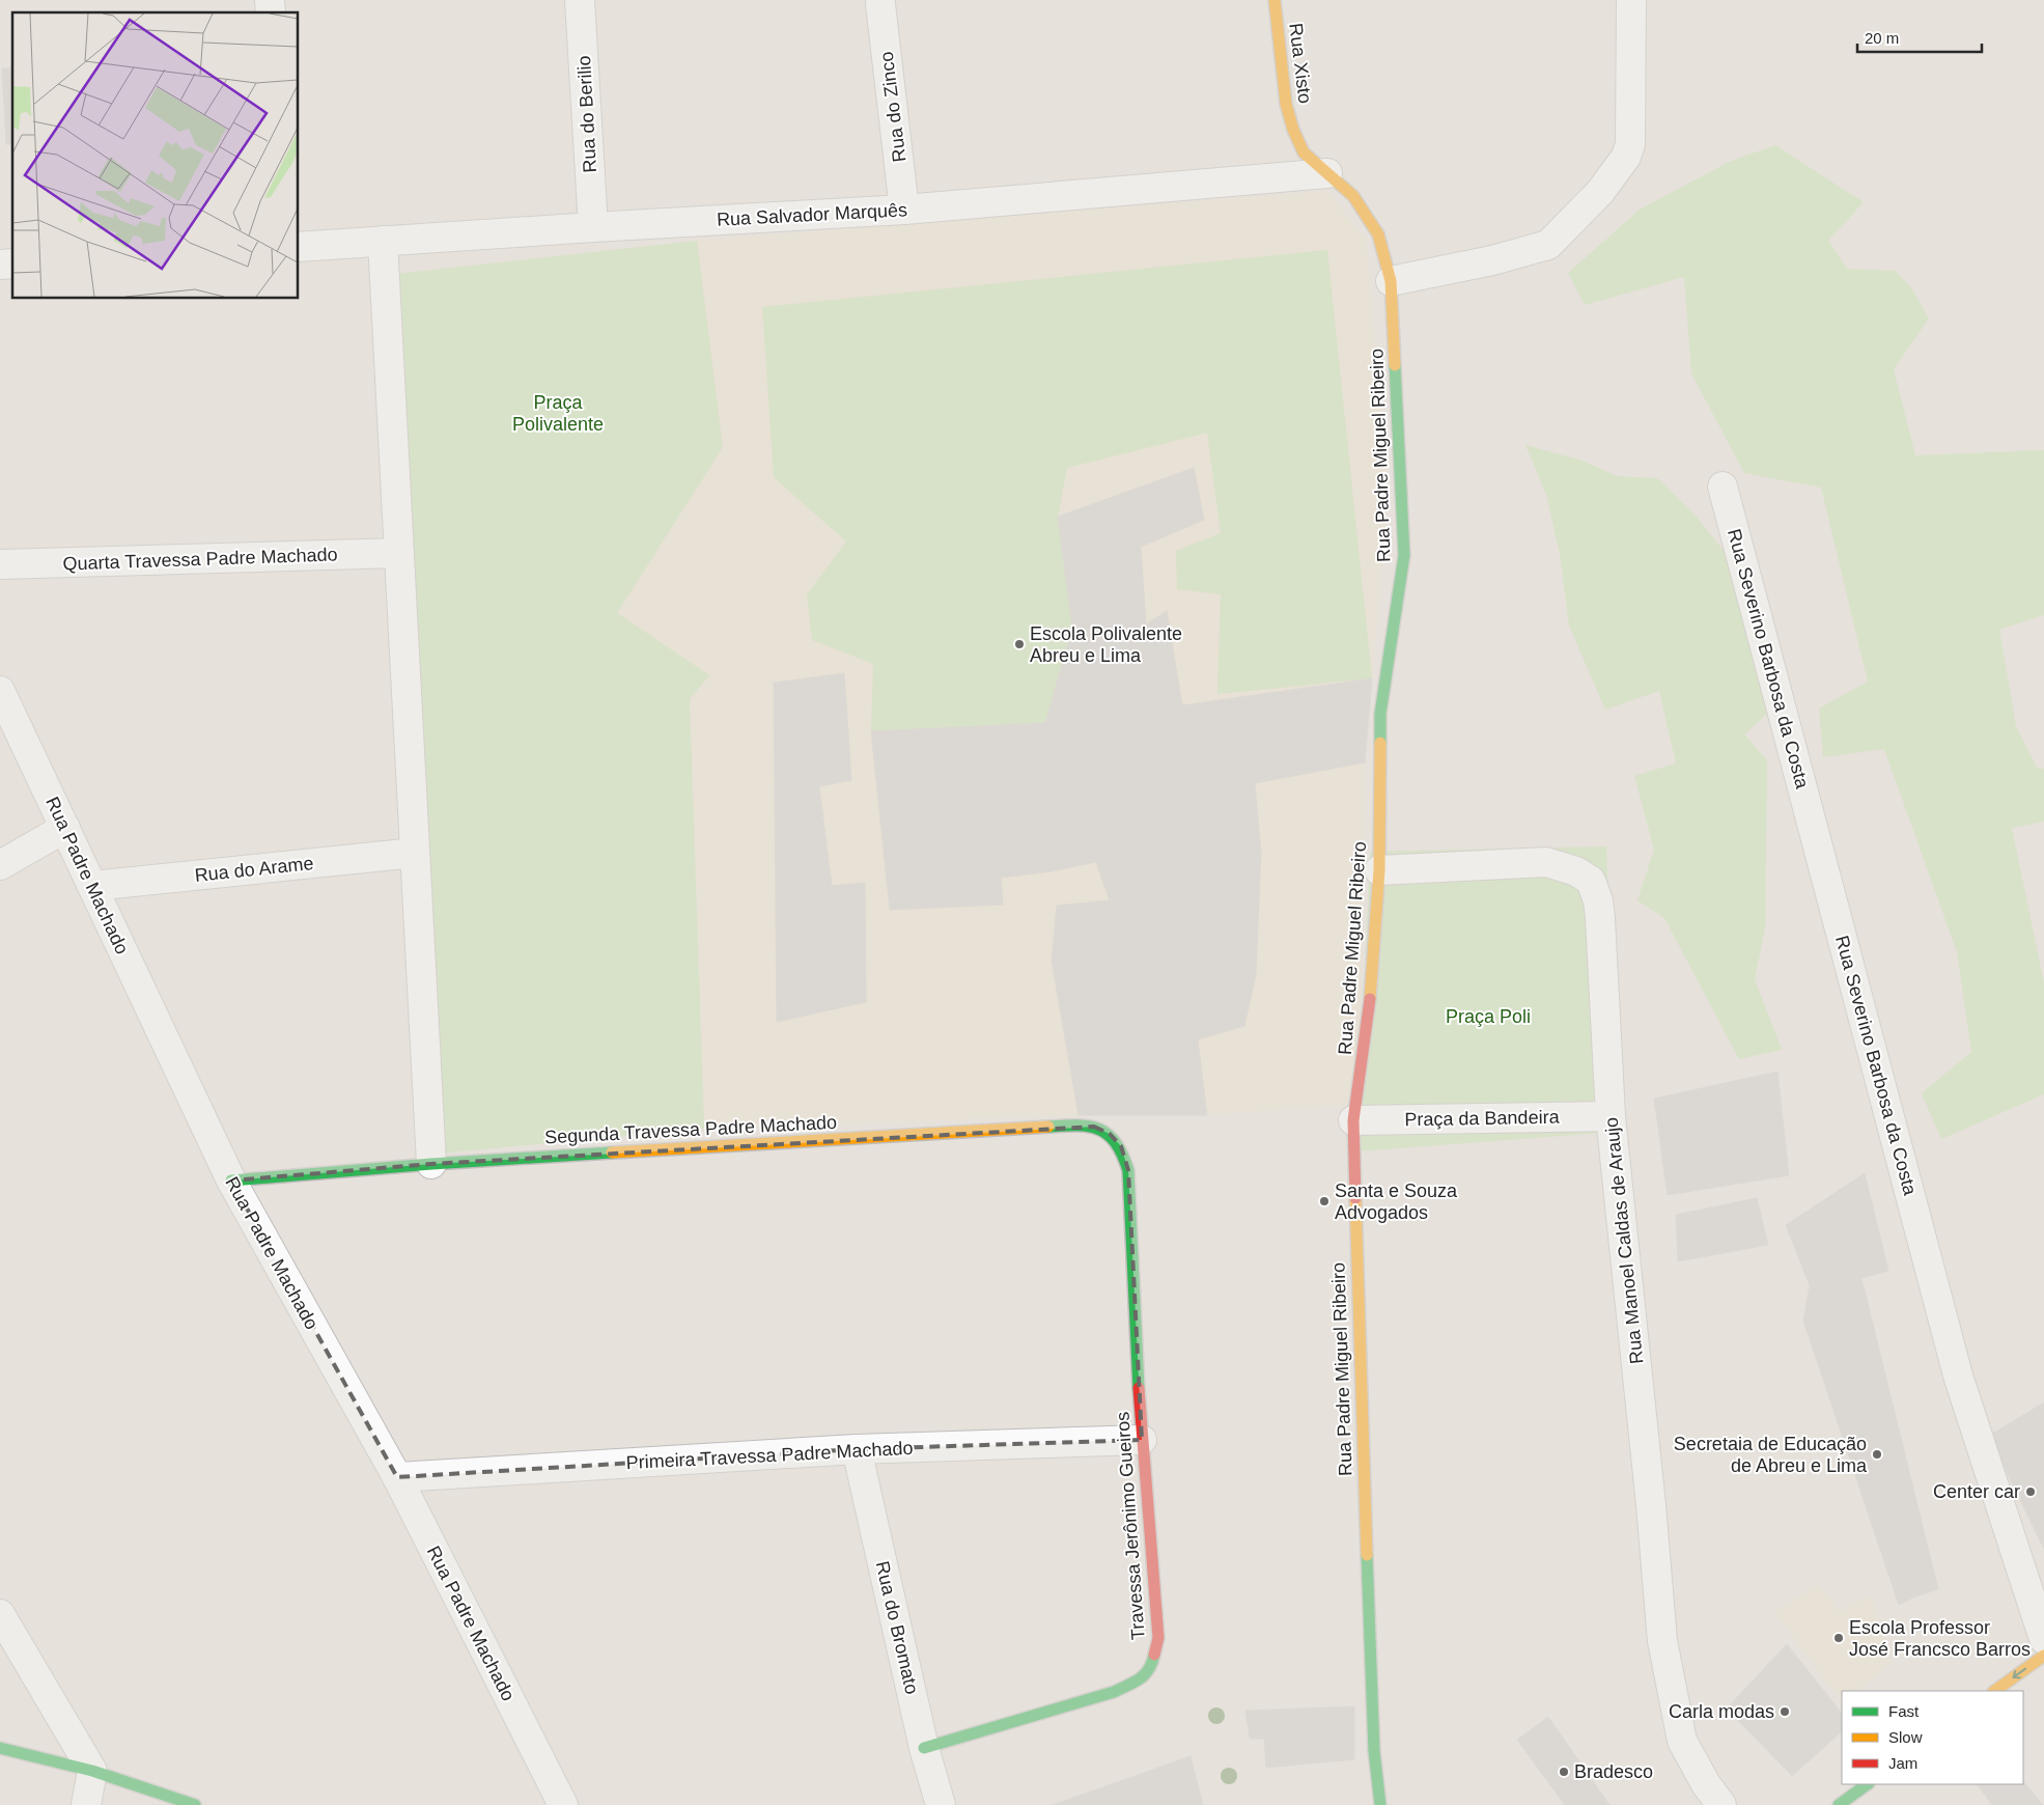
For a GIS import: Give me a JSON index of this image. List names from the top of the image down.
{
  "streets": {
    "main road": [
      "Rua Xisto",
      "Rua Padre Miguel Ribeiro",
      "Segunda Travessa Padre Machado",
      "Travessa Jerônimo Gueiros"
    ],
    "street": [
      "Rua do Zinco",
      "Rua do Berilio",
      "Rua Salvador Marquês",
      "Quarta Travessa Padre Machado",
      "Rua Severino Barbosa da Costa",
      "Rua do Arame",
      "Rua Padre Machado",
      "Praça da Bandeira",
      "Rua Manoel Caldas de Araujo",
      "Primeira Travessa Padre Machado",
      "Rua do Bromato"
    ]
  },
  "crossings": [
    ["Rua Xisto", "Rua Padre Miguel Ribeiro"],
    ["Rua do Zinco", "Rua Salvador Marquês"],
    ["Rua do Berilio", "Rua Salvador Marquês"],
    ["Rua Salvador Marquês", "Rua Padre Miguel Ribeiro"],
    ["Rua Padre Miguel Ribeiro", "Praça da Bandeira"],
    ["Rua Padre Miguel Ribeiro", "Rua Manoel Caldas de Araujo"],
    ["Rua do Arame", "Rua Padre Machado"],
    ["Rua Padre Machado", "Segunda Travessa Padre Machado"],
    ["Rua Padre Machado", "Primeira Travessa Padre Machado"],
    ["Praça da Bandeira", "Rua Manoel Caldas de Araujo"],
    ["Segunda Travessa Padre Machado", "Travessa Jerônimo Gueiros"],
    ["Primeira Travessa Padre Machado", "Travessa Jerônimo Gueiros"],
    ["Primeira Travessa Padre Machado", "Rua do Bromato"],
    ["Travessa Jerônimo Gueiros", "Rua do Bromato"]
  ],
  "parks": ["Praça Polivalente", "Praça Poli"],
  "places": [
    "Escola Polivalente Abreu e Lima",
    "Santa e Souza Advogados",
    "Secretaia de Educação de Abreu e Lima",
    "Center car",
    "Escola Professor José Francsco Barros",
    "Carla modas",
    "Bradesco"
  ],
  "legend": ["Fast", "Slow", "Jam"],
  "scale_bar": "20 m"
}
